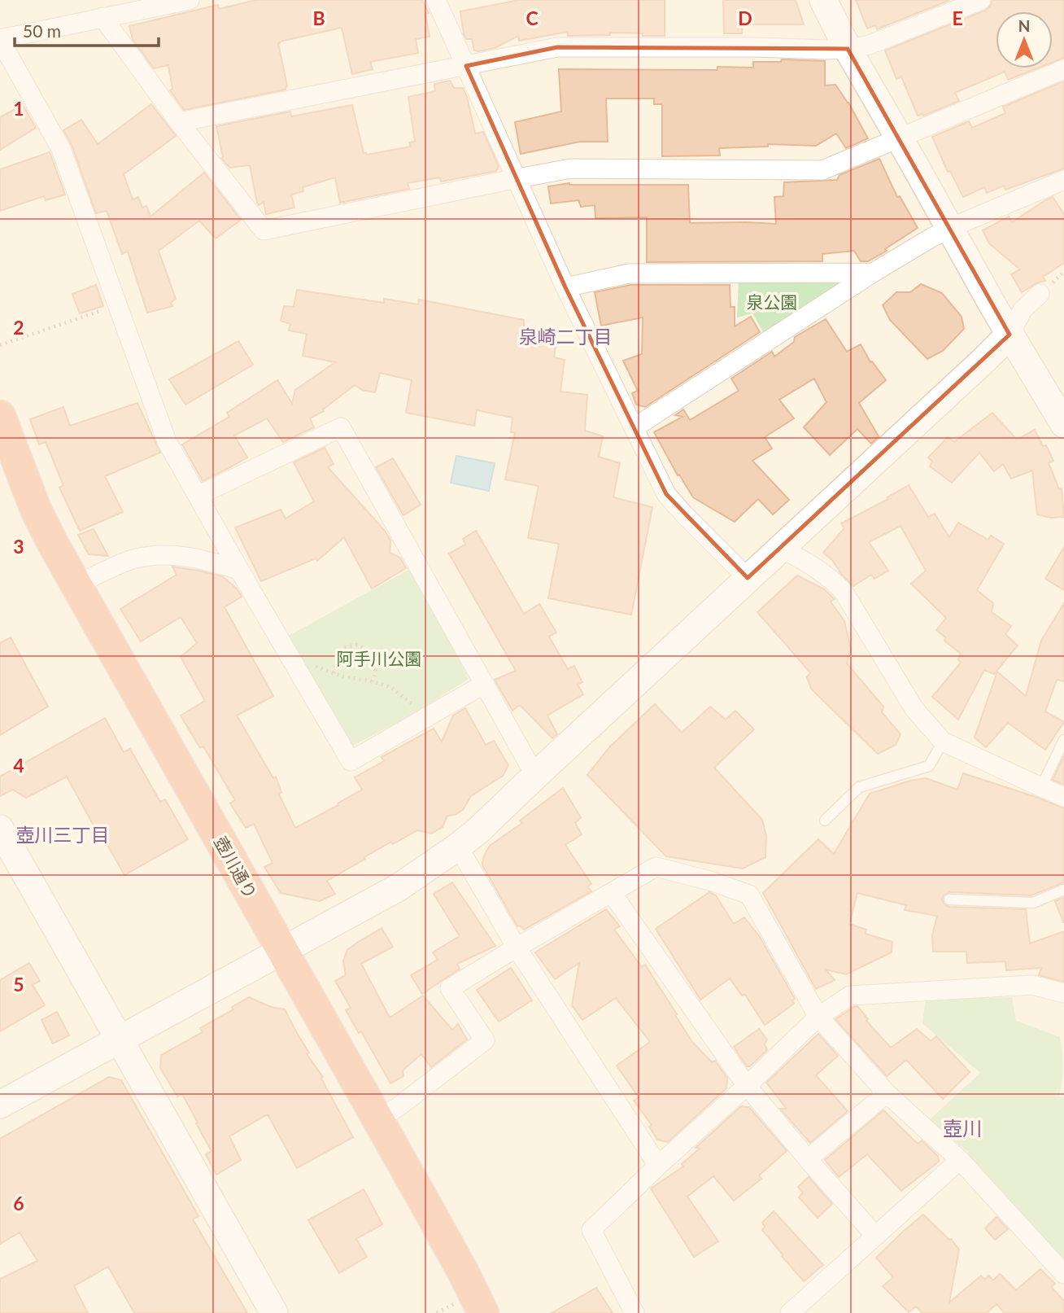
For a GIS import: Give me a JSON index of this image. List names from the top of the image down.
{
  "streets": {
    "highway": ["壺川通り"]
  },
  "districts": ["泉崎二丁目", "壺川三丁目", "壺川"],
  "parks": ["泉公園", "阿手川公園"],
  "scale_bar": "50 m",
  "north": "top",
  "grid": {
    "columns": [
      "B",
      "C",
      "D",
      "E"
    ],
    "rows": [
      "1",
      "2",
      "3",
      "4",
      "5",
      "6"
    ]
  }
}
